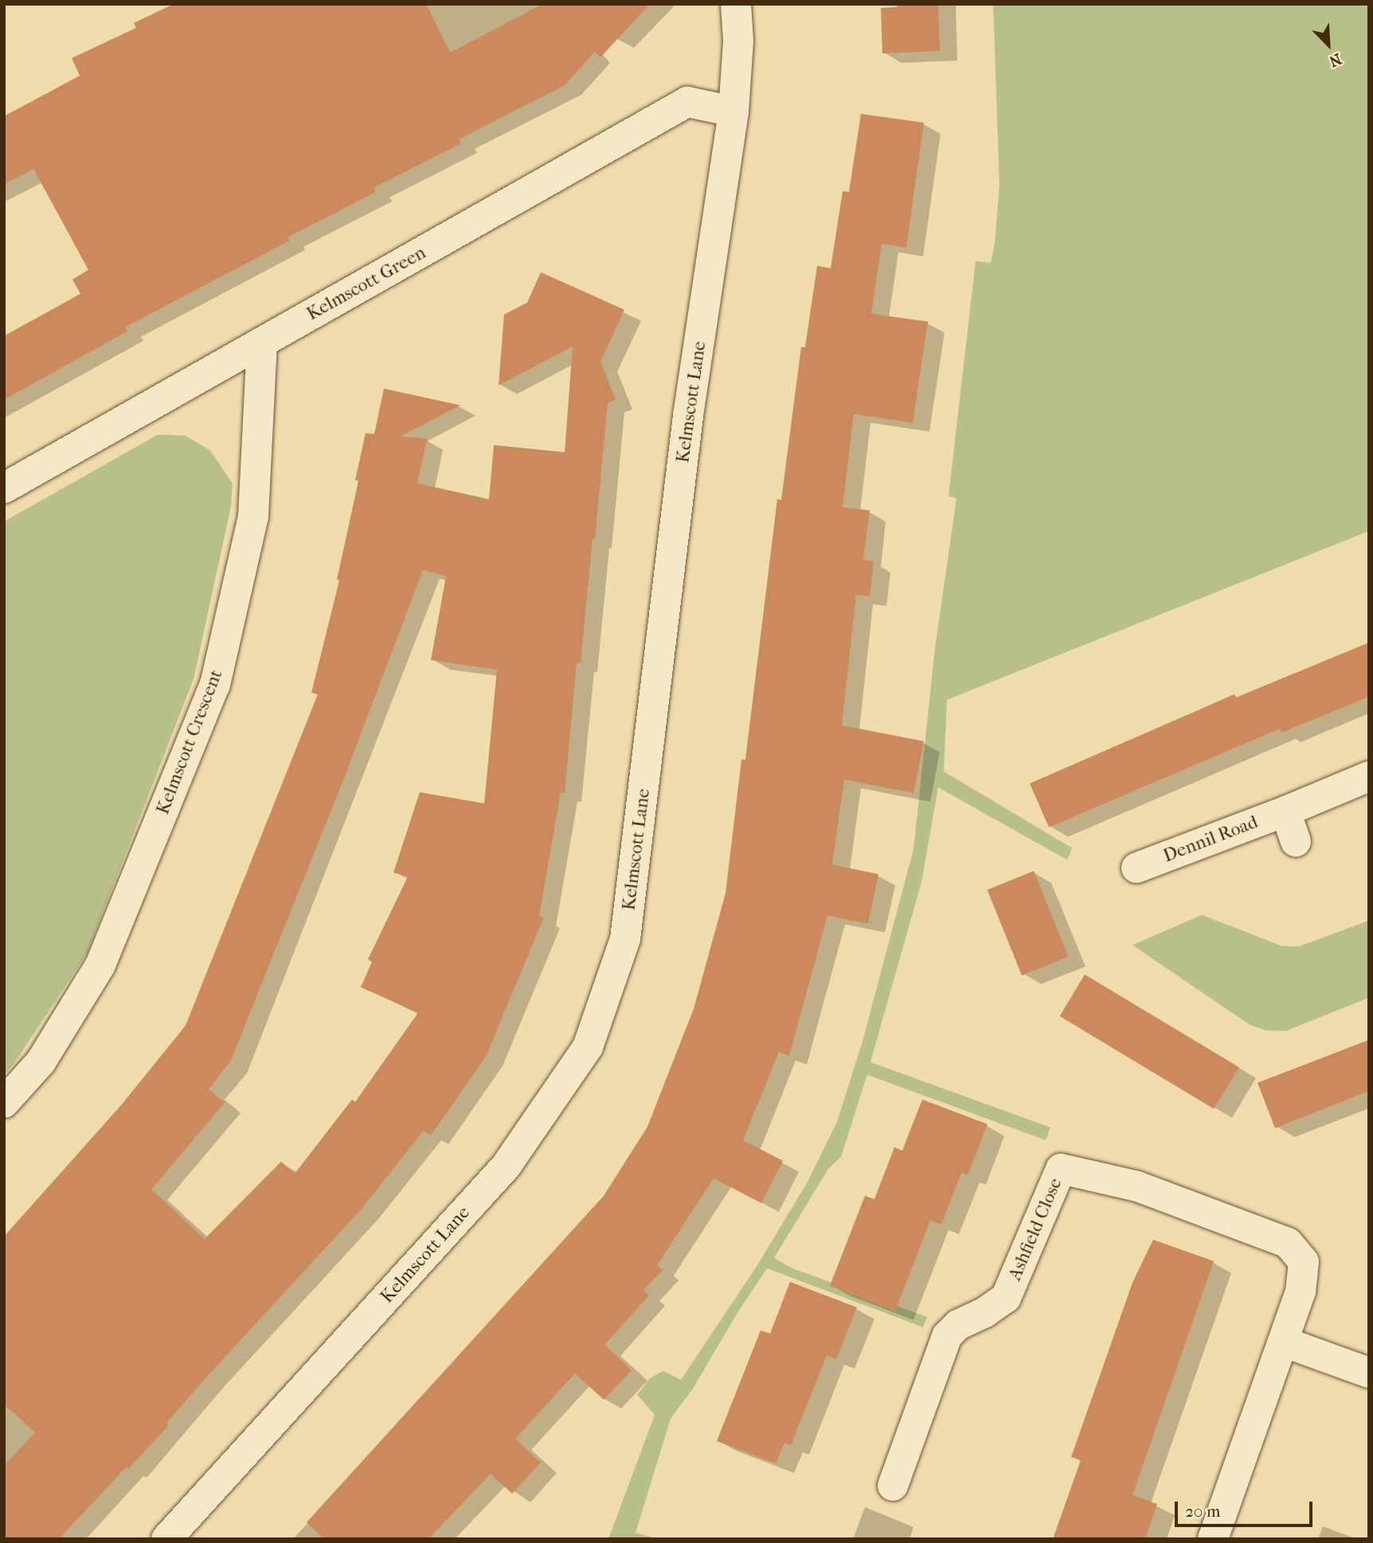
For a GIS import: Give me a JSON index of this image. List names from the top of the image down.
{
  "streets": {
    "street": [
      "Kelmscott Green",
      "Kelmscott Lane",
      "Kelmscott Crescent",
      "Dennil Road",
      "Ashfield Close"
    ]
  },
  "crossings": [
    ["Kelmscott Green", "Kelmscott Lane"],
    ["Kelmscott Green", "Kelmscott Crescent"]
  ],
  "scale_bar": "20 m",
  "north": "bottom right"
}
